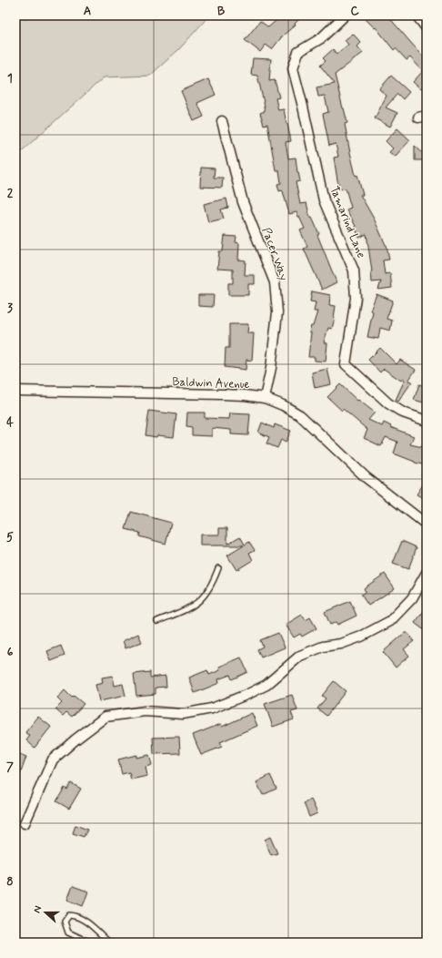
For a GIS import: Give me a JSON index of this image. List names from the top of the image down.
{
  "streets": {
    "street": ["Tamarind Lane", "Pacer Way", "Baldwin Avenue"]
  },
  "crossings": [
    ["Pacer Way", "Baldwin Avenue"]
  ],
  "north": "left",
  "grid": {
    "columns": ["A", "B", "C"],
    "rows": [
      "1",
      "2",
      "3",
      "4",
      "5",
      "6",
      "7",
      "8"
    ]
  }
}
